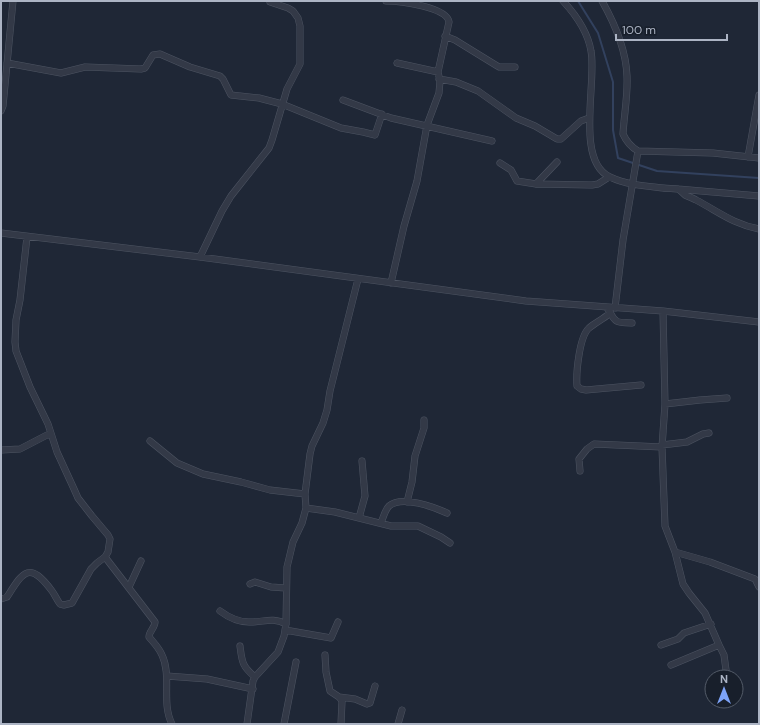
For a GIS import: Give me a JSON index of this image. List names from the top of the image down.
{
  "scale_bar": "100 m",
  "north": "top"
}
